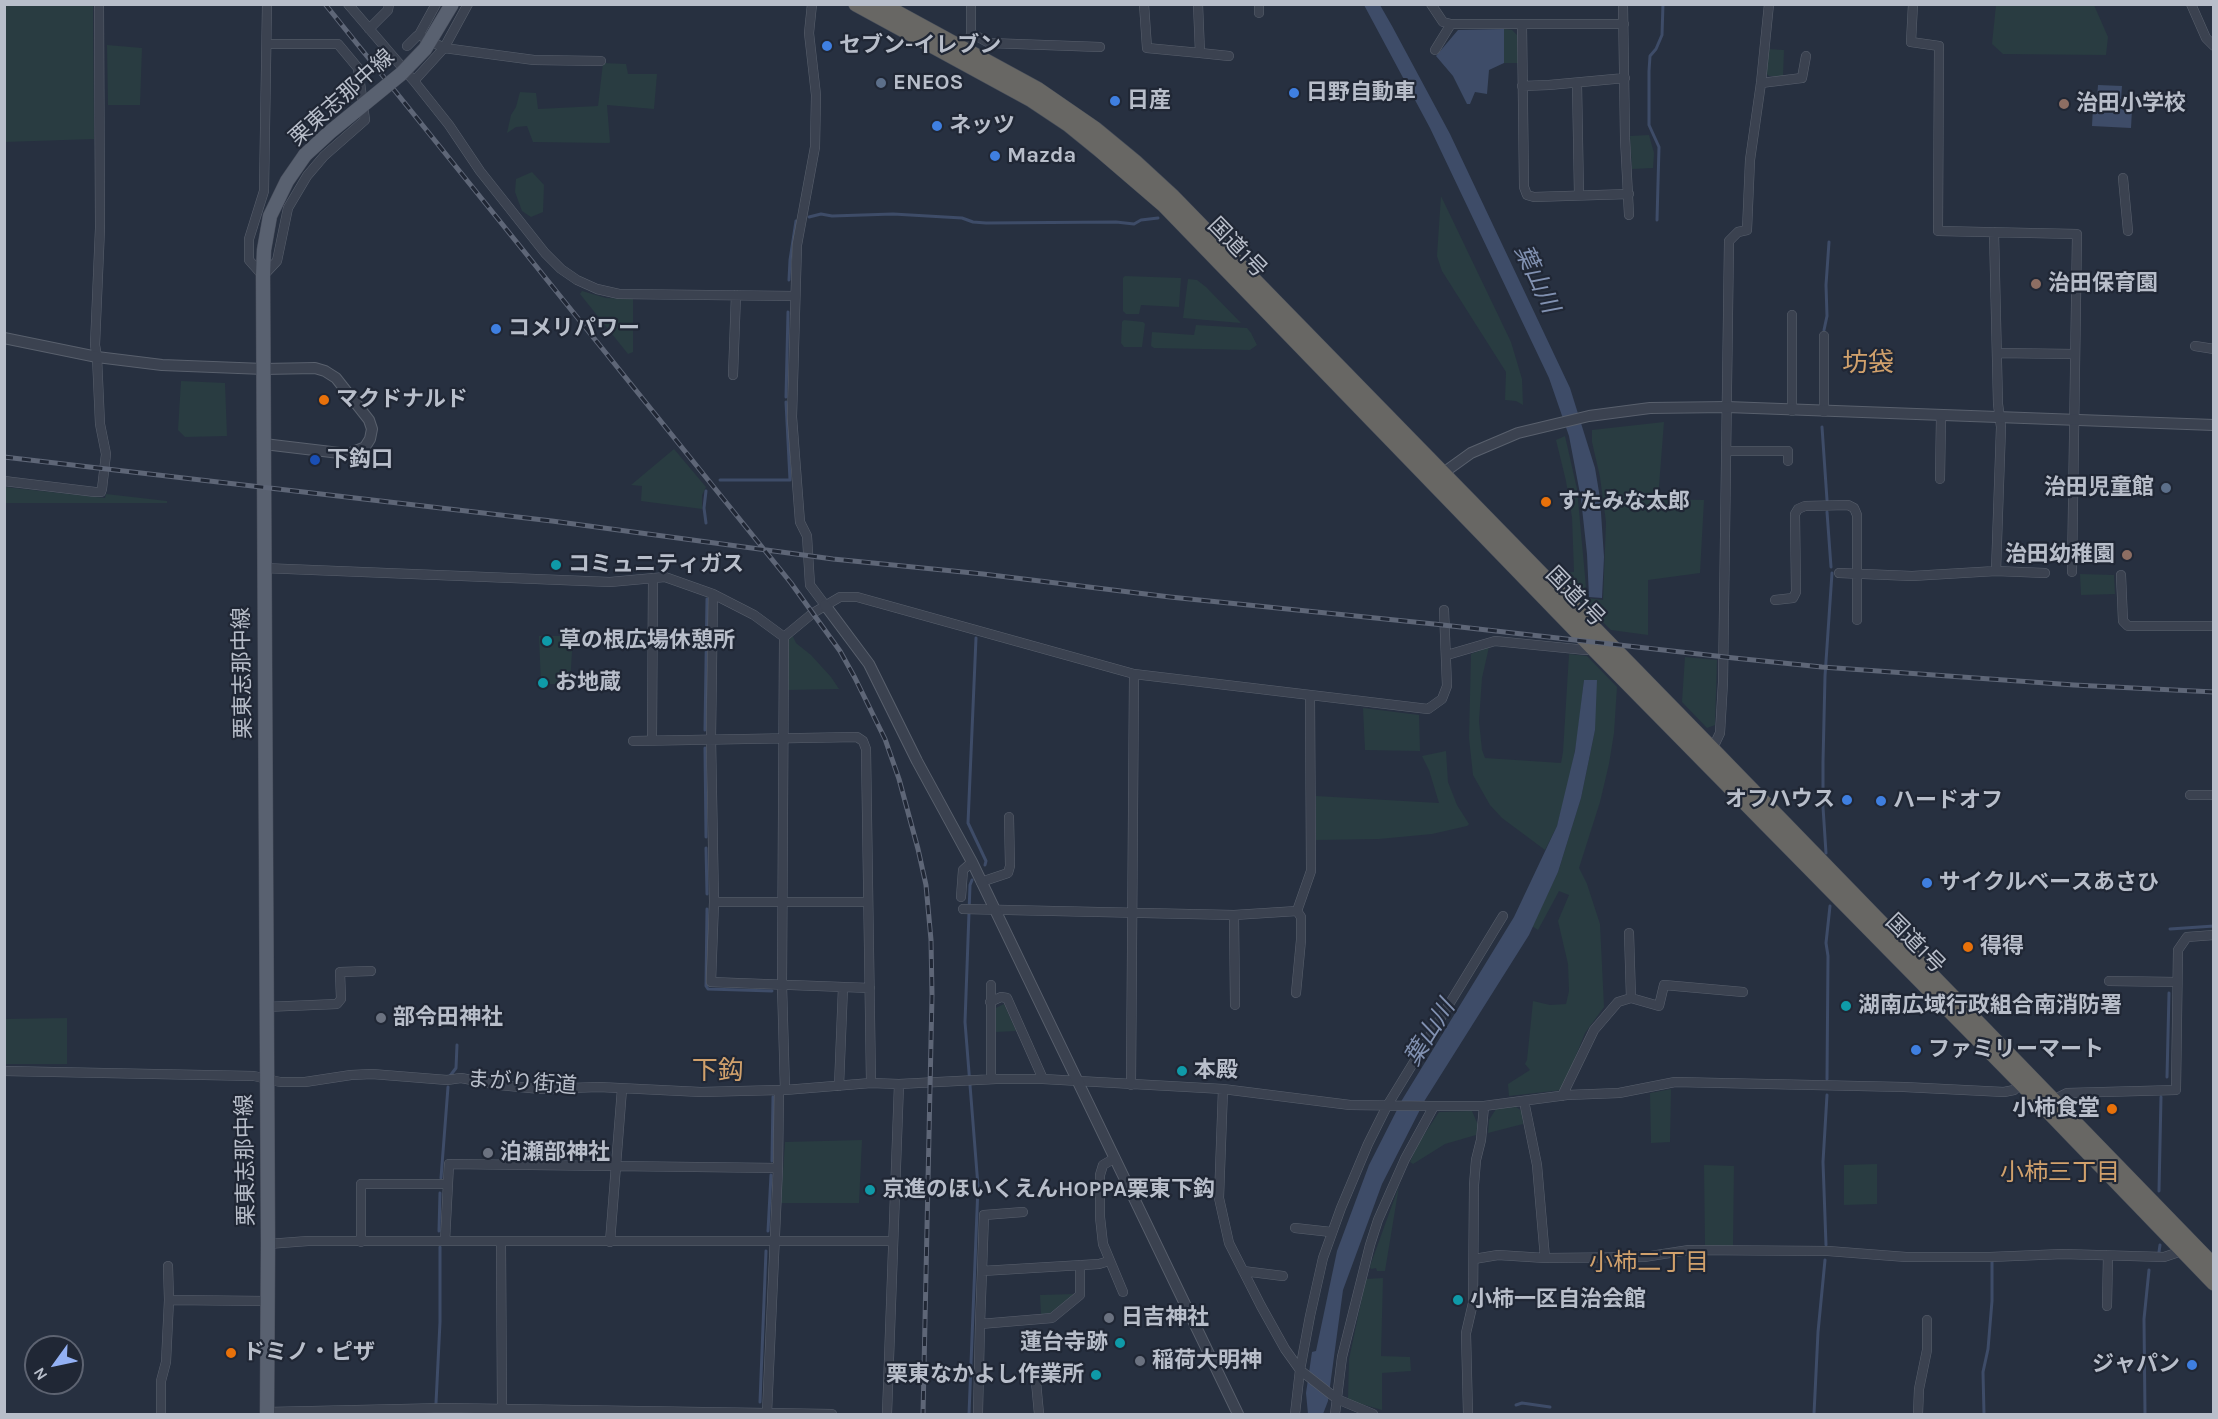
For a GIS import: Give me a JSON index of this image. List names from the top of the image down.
{
  "streets": {
    "highway": ["国道1号"],
    "main road": ["栗東志那中線"],
    "street": ["まがり街道"]
  },
  "crossings": [
    ["栗東志那中線", "まがり街道"],
    ["国道1号", "まがり街道"]
  ],
  "districts": [
    "坊袋",
    "下鈎",
    "小柿三丁目",
    "小柿二丁目"
  ],
  "water": ["葉山川"],
  "places": [
    "セブン-イレブン",
    "ENEOS",
    "日野自動車",
    "日産",
    "治田小学校",
    "ネッツ",
    "Mazda",
    "治田保育園",
    "コメリパワー",
    "マクドナルド",
    "下鈎口",
    "治田児童館",
    "すたみな太郎",
    "治田幼稚園",
    "コミュニティガス",
    "草の根広場休憩所",
    "お地蔵",
    "オフハウス",
    "ハードオフ",
    "サイクルベースあさひ",
    "得得",
    "湖南広域行政組合南消防署",
    "部令田神社",
    "ファミリーマート",
    "本殿",
    "小柿食堂",
    "泊瀬部神社",
    "京進のほいくえんHOPPA栗東下鈎",
    "小柿一区自治会館",
    "日吉神社",
    "蓮台寺跡",
    "ドミノ・ピザ",
    "稲荷大明神",
    "ジャパン",
    "栗東なかよし作業所"
  ],
  "north": "bottom left"
}
